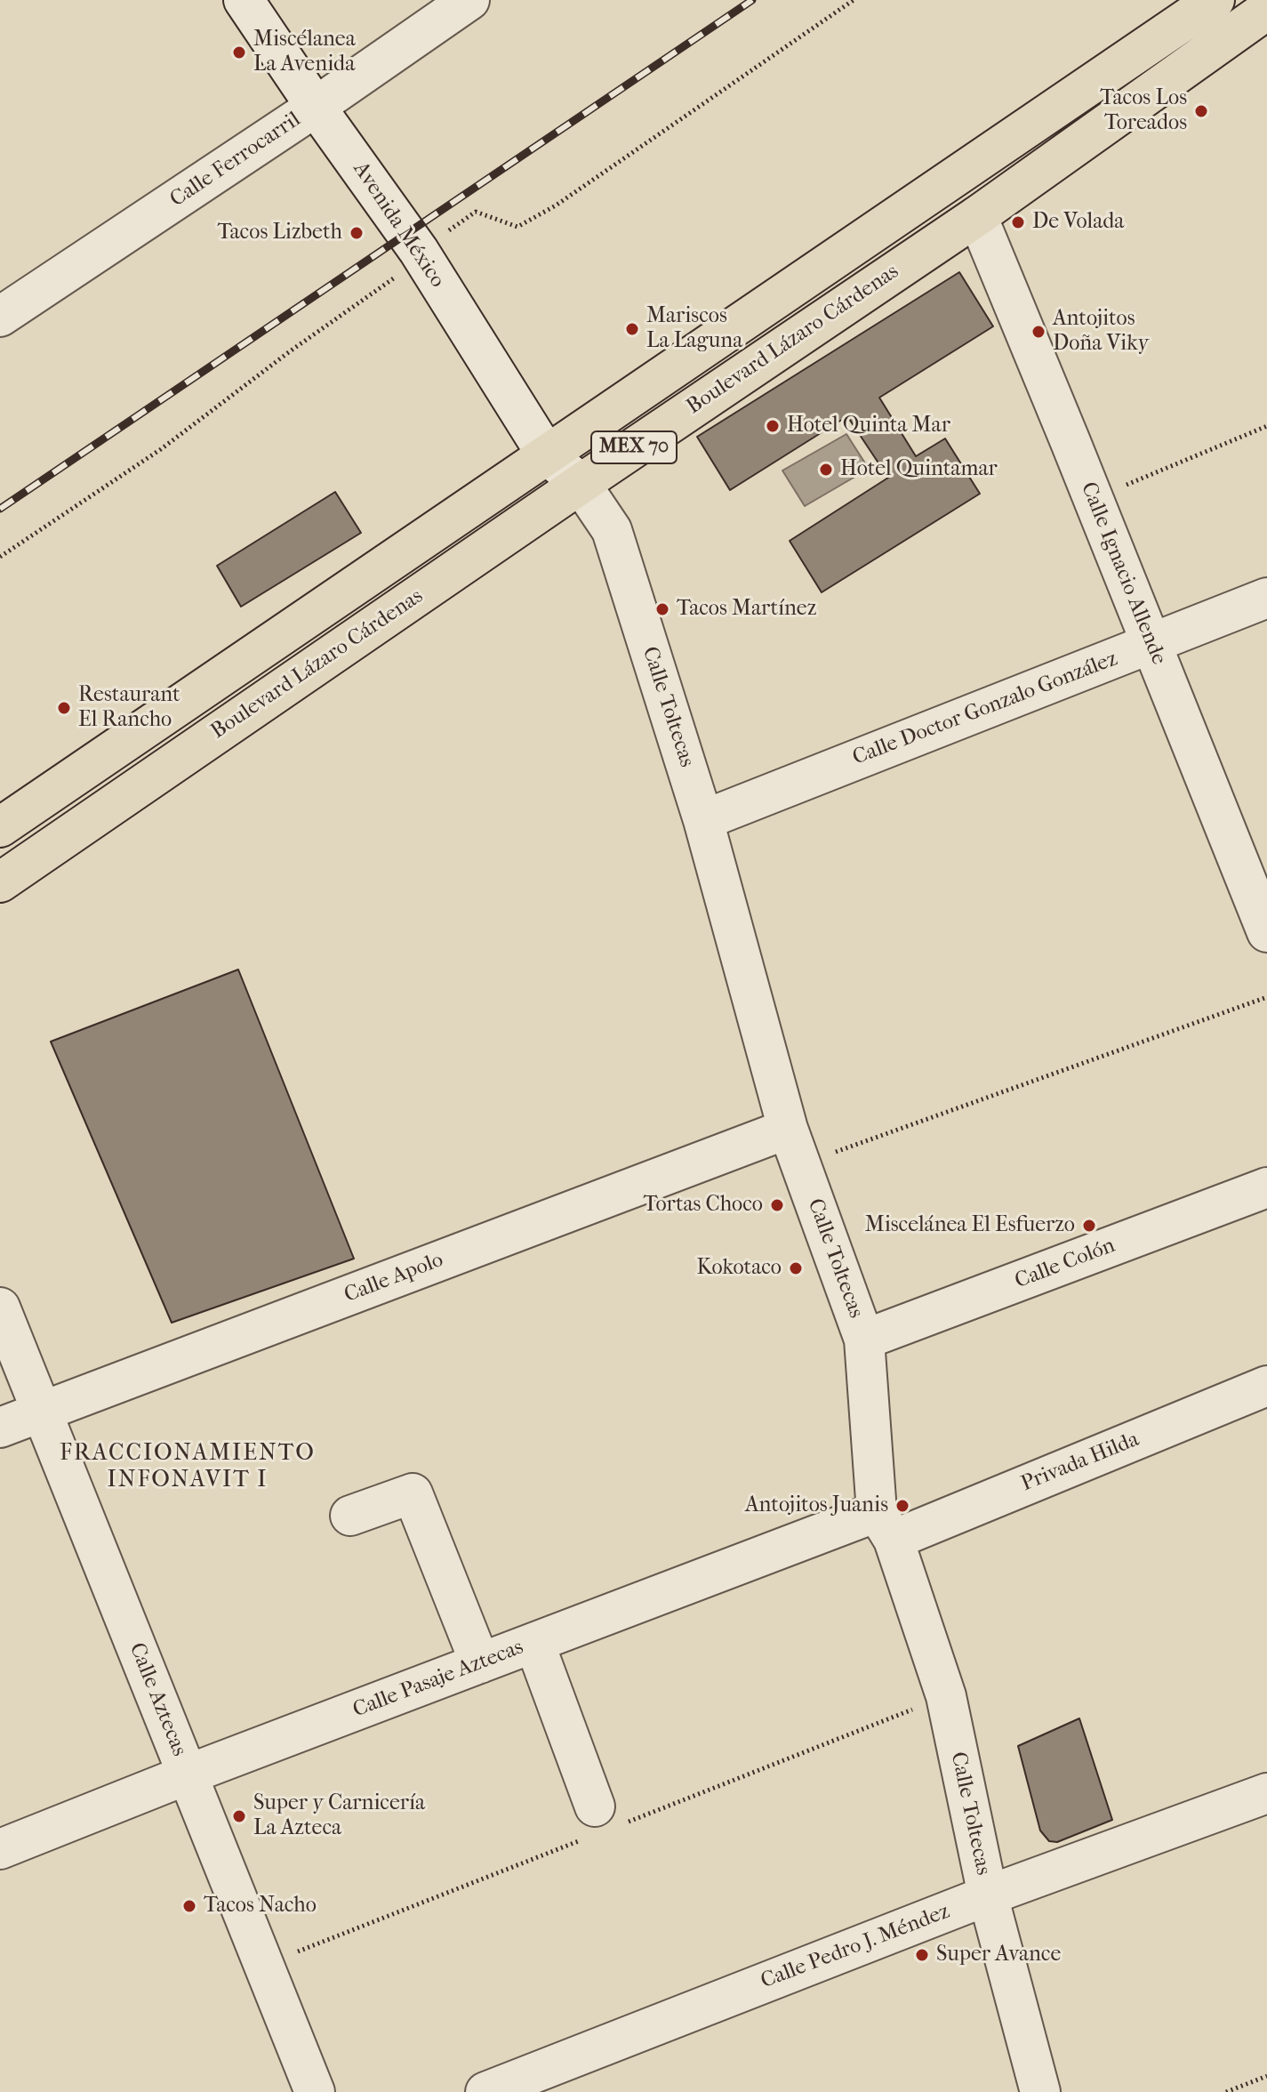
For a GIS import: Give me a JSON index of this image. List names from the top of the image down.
{
  "streets": {
    "main road": ["Boulevard Lázaro Cárdenas", "MEX 70"],
    "street": [
      "Calle Ferrocarril",
      "Avenida México",
      "Calle Ignacio Allende",
      "Calle Toltecas",
      "Calle Doctor Gonzalo González",
      "Calle Colón",
      "Calle Apolo",
      "Privada Hilda",
      "Calle Pasaje Aztecas",
      "Calle Aztecas",
      "Calle Pedro J. Méndez"
    ]
  },
  "crossings": [
    ["Calle Ferrocarril", "Avenida México"],
    ["Avenida México", "Boulevard Lázaro Cárdenas"],
    ["Avenida México", "Calle Toltecas"],
    ["Boulevard Lázaro Cárdenas", "Calle Ignacio Allende"],
    ["Boulevard Lázaro Cárdenas", "Calle Toltecas"],
    ["Calle Ignacio Allende", "Calle Doctor Gonzalo González"],
    ["Calle Toltecas", "Calle Doctor Gonzalo González"],
    ["Calle Toltecas", "Calle Colón"],
    ["Calle Toltecas", "Calle Apolo"],
    ["Calle Toltecas", "Privada Hilda"],
    ["Calle Toltecas", "Calle Pasaje Aztecas"],
    ["Calle Toltecas", "Calle Pedro J. Méndez"],
    ["Calle Apolo", "Calle Aztecas"],
    ["Privada Hilda", "Calle Pasaje Aztecas"],
    ["Calle Pasaje Aztecas", "Calle Aztecas"]
  ],
  "districts": ["FRACCIONAMIENTO INFONAVIT I"],
  "places": [
    "Miscélanea La Avenida",
    "Tacos Los Toreados",
    "De Volada",
    "Tacos Lizbeth",
    "Mariscos La Laguna",
    "Antojitos Doña Viky",
    "Hotel Quinta Mar",
    "Hotel Quintamar",
    "Tacos Martínez",
    "Restaurant El Rancho",
    "Tortas Choco",
    "Miscelánea El Esfuerzo",
    "Kokotaco",
    "Antojitos Juanis",
    "Super y Carnicería La Azteca",
    "Tacos Nacho",
    "Super Avance"
  ]
}
